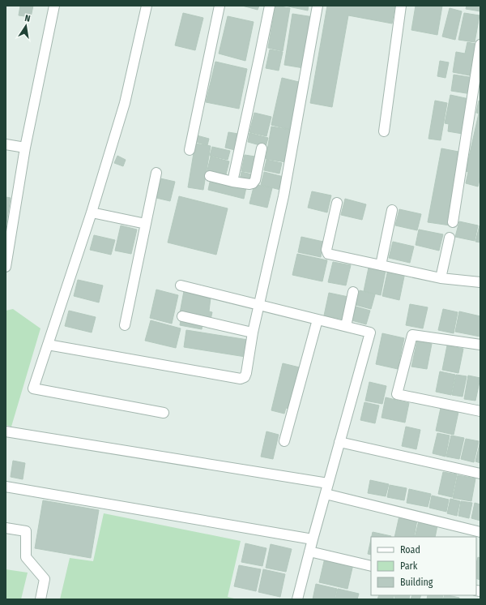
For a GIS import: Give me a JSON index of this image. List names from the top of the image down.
{
  "legend": ["Road", "Park", "Building"],
  "north": "top"
}
